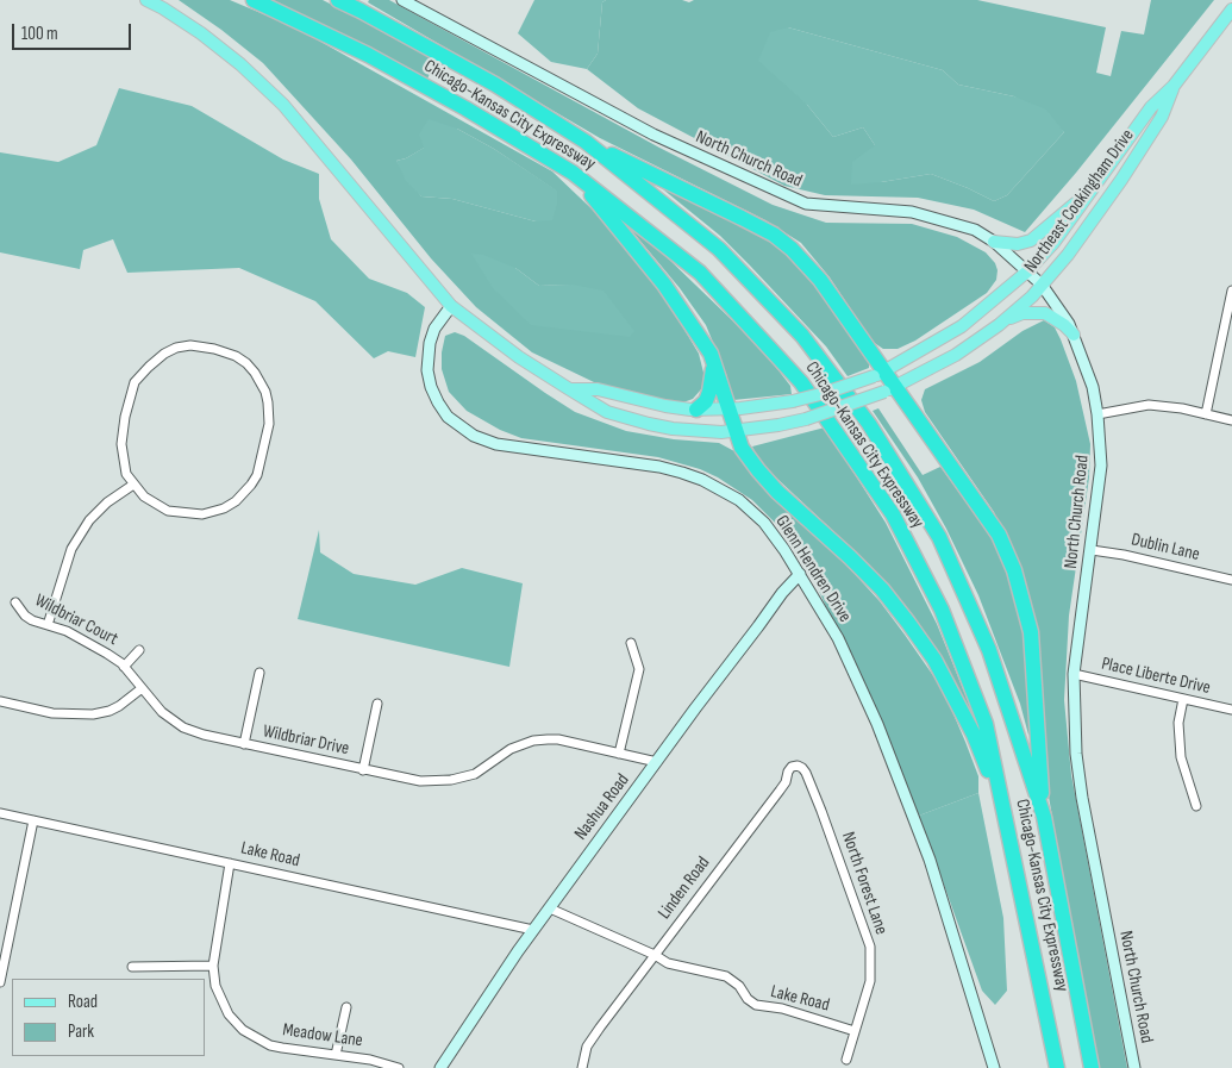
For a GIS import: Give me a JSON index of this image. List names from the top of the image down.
{
  "streets": {
    "highway": ["Chicago-Kansas City Expressway"],
    "main road": ["Northeast Cookingham Drive"],
    "street": [
      "North Church Road",
      "Dublin Lane",
      "Glenn Hendren Drive",
      "Wildbriar Court",
      "Place Liberte Drive",
      "Wildbriar Drive",
      "Nashua Road",
      "Lake Road",
      "North Forest Lane",
      "Linden Road",
      "Meadow Lane"
    ]
  },
  "crossings": [
    ["North Church Road", "Northeast Cookingham Drive"],
    ["North Church Road", "Dublin Lane"],
    ["North Church Road", "Place Liberte Drive"],
    ["Northeast Cookingham Drive", "Glenn Hendren Drive"],
    ["Glenn Hendren Drive", "Nashua Road"],
    ["Wildbriar Court", "Wildbriar Drive"],
    ["Wildbriar Drive", "Nashua Road"],
    ["Nashua Road", "Lake Road"],
    ["Lake Road", "North Forest Lane"],
    ["Lake Road", "Linden Road"],
    ["Lake Road", "Meadow Lane"],
    ["North Forest Lane", "Linden Road"]
  ],
  "legend": ["Road", "Park"],
  "scale_bar": "100 m"
}
